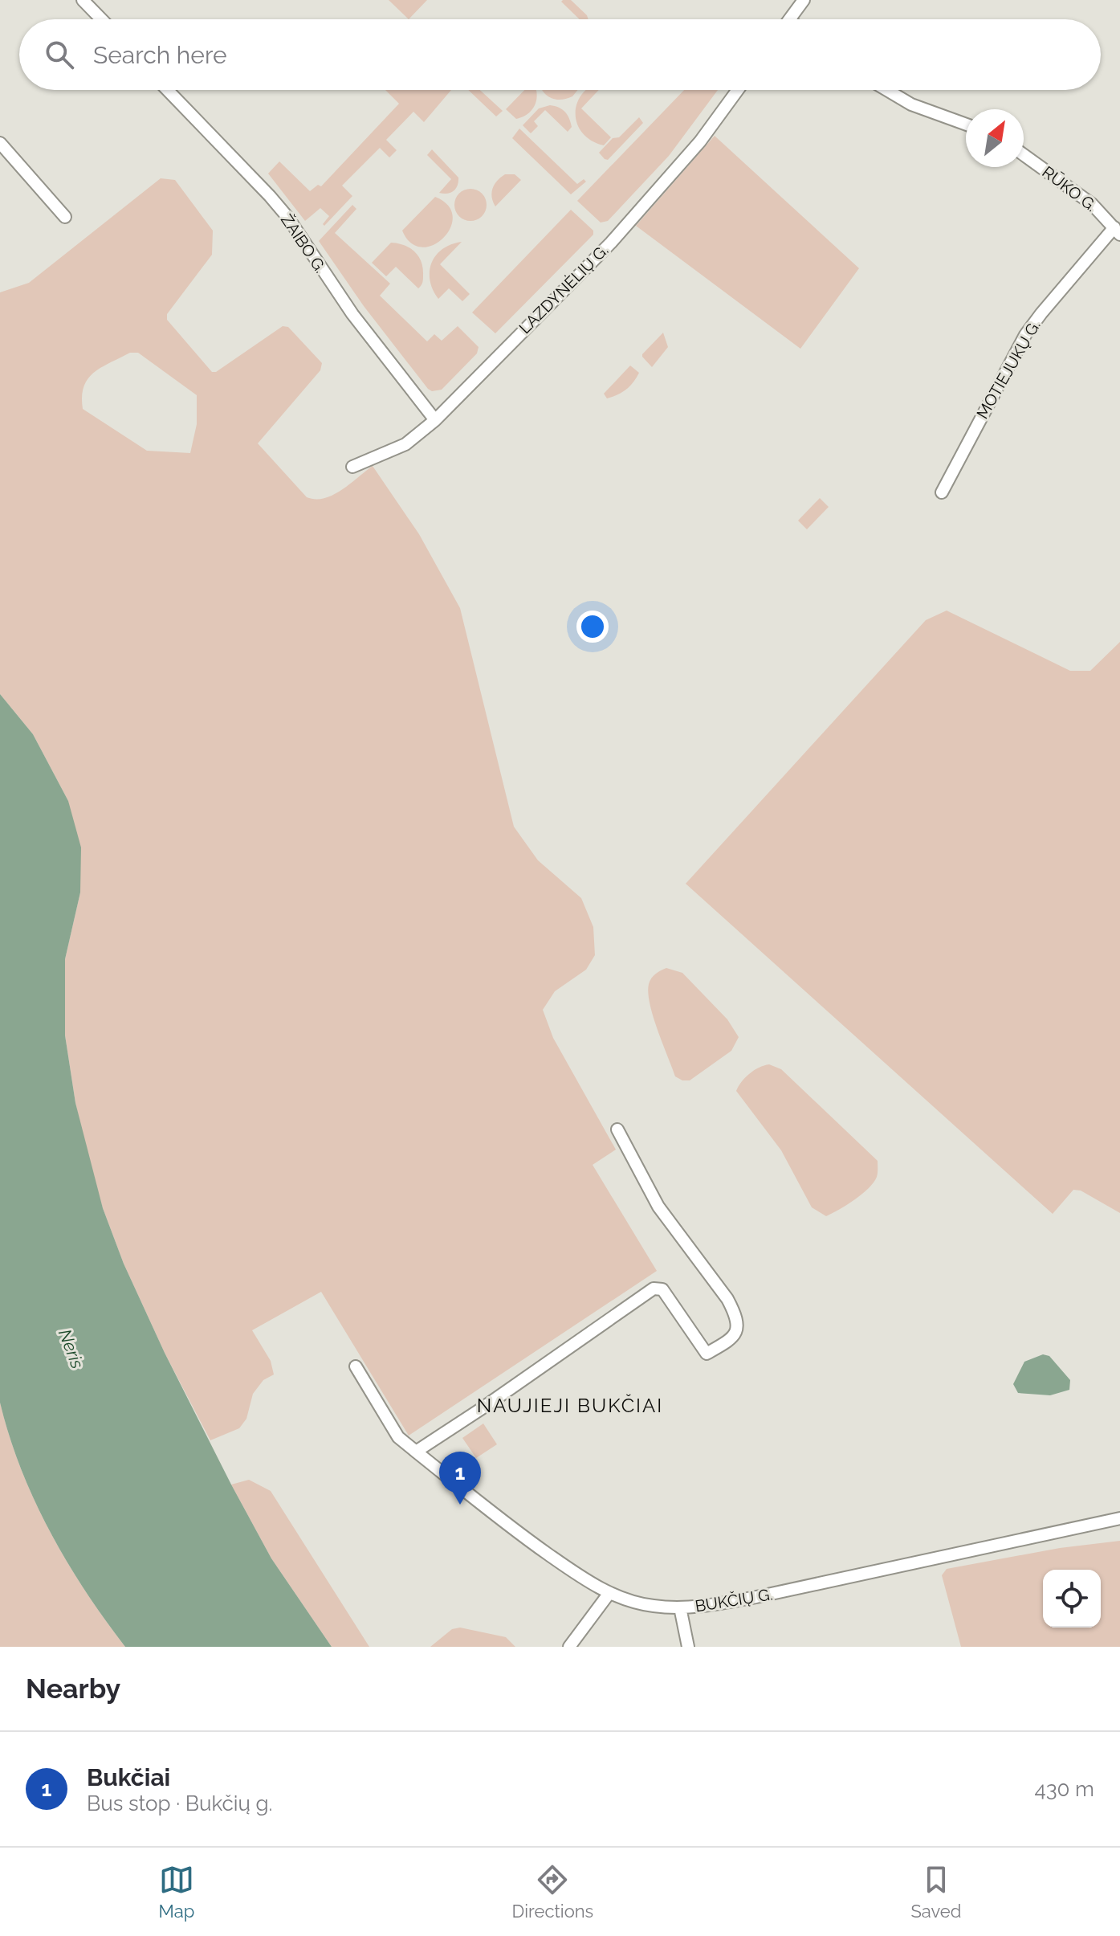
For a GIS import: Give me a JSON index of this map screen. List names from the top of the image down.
{
  "streets": {
    "street": [
      "RŪKO G.",
      "ŽAIBO G.",
      "LAZDYNĖLIŲ G.",
      "MOTIEJUKŲ G.",
      "BUKČIŲ G."
    ]
  },
  "crossings": [
    ["RŪKO G.", "MOTIEJUKŲ G."],
    ["ŽAIBO G.", "LAZDYNĖLIŲ G."]
  ],
  "districts": ["NAUJIEJI BUKČIAI"],
  "water": ["Neris"],
  "north": "top right",
  "page": {
    "search": "Search here",
    "pins": "1",
    "heading": "Nearby",
    "list": [
      {
        "mark": "1",
        "name": "Bukčiai",
        "note": "Bus stop · Bukčių g.",
        "value": "430 m"
      }
    ],
    "nav": ["Map", "Directions", "Saved"]
  }
}
